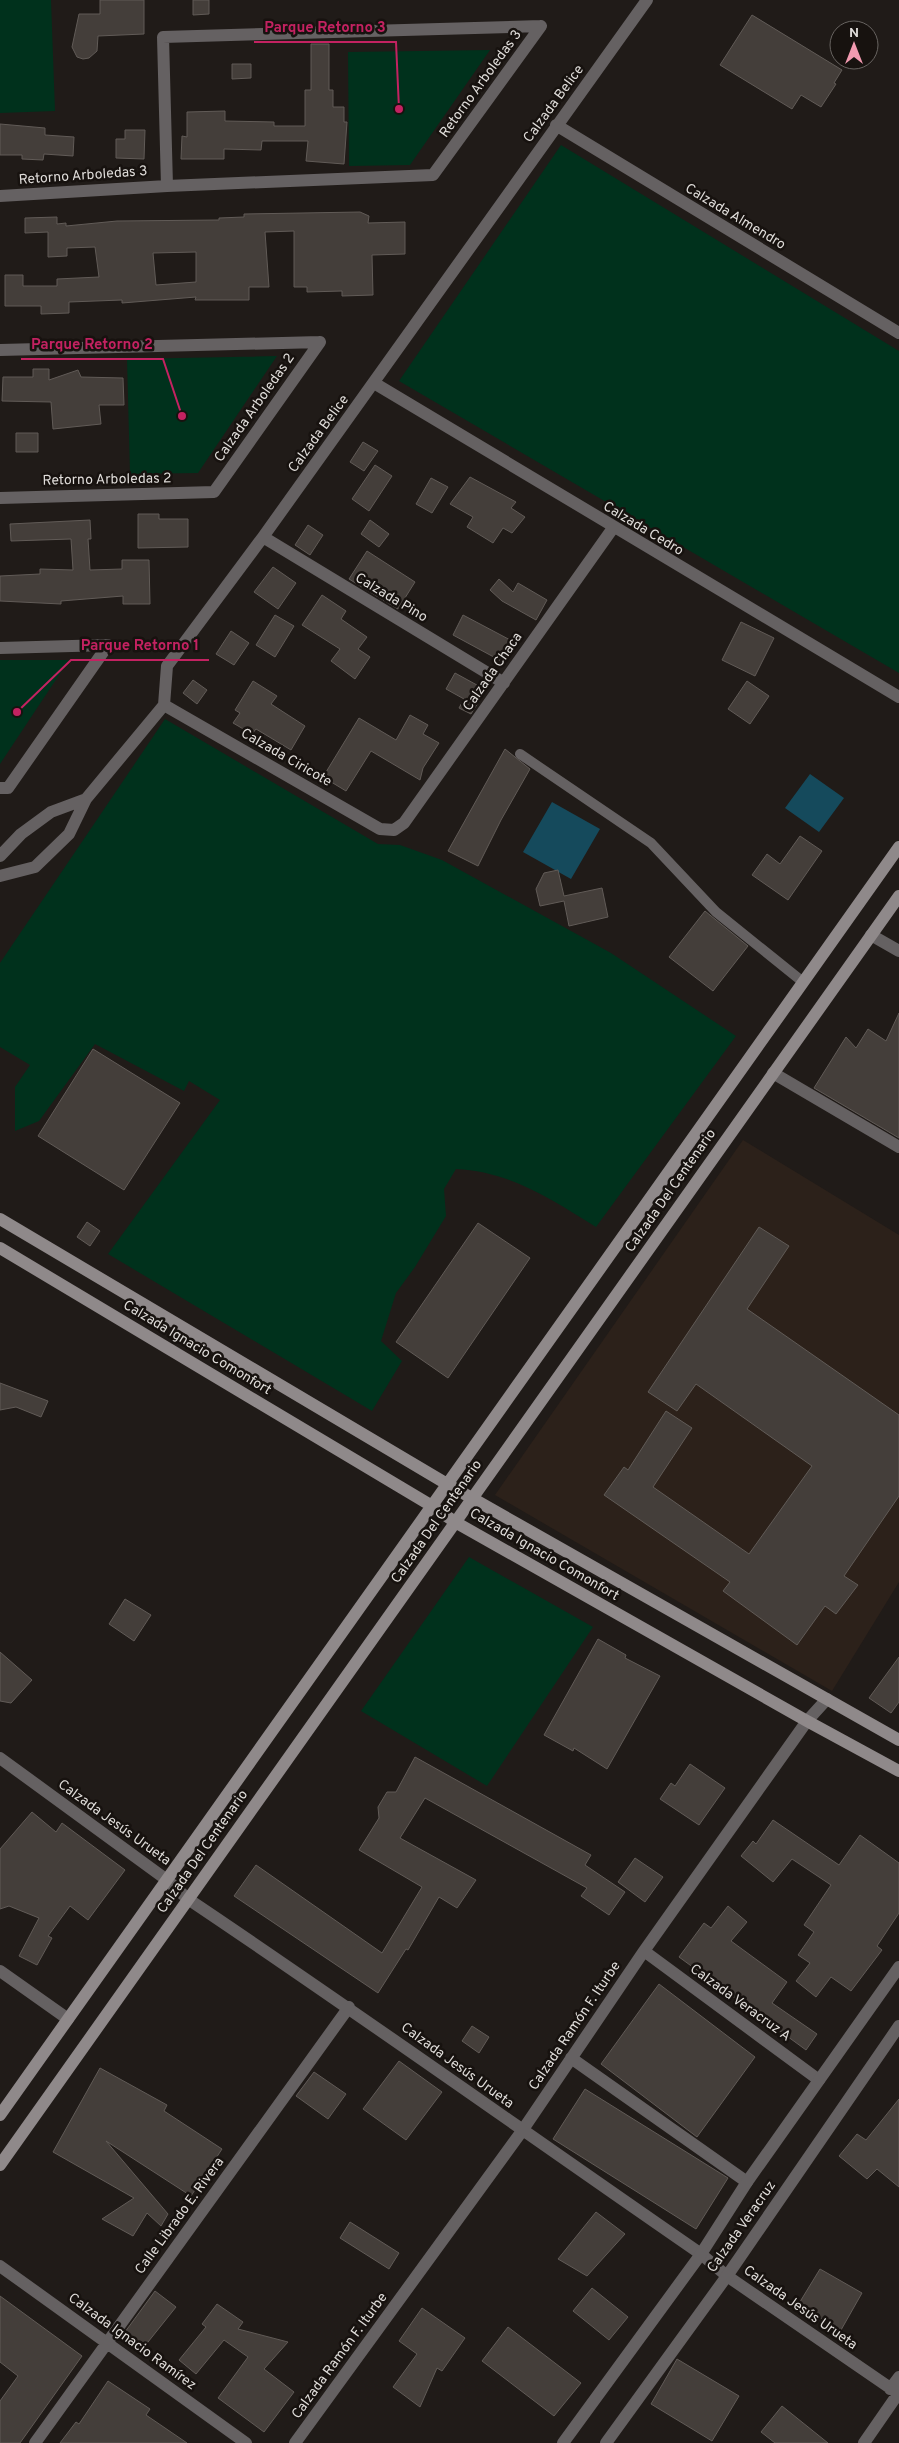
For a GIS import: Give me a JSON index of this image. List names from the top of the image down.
{
  "streets": {
    "main road": ["Calzada Del Centenario", "Calzada Ignacio Comonfort"],
    "street": [
      "Retorno Arboledas 3",
      "Calzada Belice",
      "Calzada Almendro",
      "Calzada Arboledas 2",
      "Retorno Arboledas 2",
      "Calzada Cedro",
      "Calzada Pino",
      "Calzada Chaca",
      "Calzada Ciricote",
      "Calzada Jesús Urueta",
      "Calzada Veracruz A",
      "Calzada Ramón F. Iturbe",
      "Calle Librado E. Rivera",
      "Calzada Veracruz",
      "Calzada Ignacio Ramírez"
    ]
  },
  "crossings": [
    ["Calzada Belice", "Calzada Almendro"],
    ["Calzada Belice", "Calzada Cedro"],
    ["Calzada Belice", "Calzada Pino"],
    ["Calzada Belice", "Calzada Ciricote"],
    ["Calzada Arboledas 2", "Retorno Arboledas 2"],
    ["Calzada Cedro", "Calzada Chaca"],
    ["Calzada Pino", "Calzada Chaca"],
    ["Calzada Chaca", "Calzada Ciricote"],
    ["Calzada Del Centenario", "Calzada Ignacio Comonfort"],
    ["Calzada Del Centenario", "Calzada Jesús Urueta"],
    ["Calzada Ignacio Comonfort", "Calzada Ramón F. Iturbe"],
    ["Calzada Jesús Urueta", "Calzada Ramón F. Iturbe"],
    ["Calzada Jesús Urueta", "Calle Librado E. Rivera"],
    ["Calzada Jesús Urueta", "Calzada Veracruz"],
    ["Calzada Veracruz A", "Calzada Ramón F. Iturbe"],
    ["Calzada Veracruz A", "Calzada Veracruz"],
    ["Calzada Ramón F. Iturbe", "Calzada Veracruz"],
    ["Calle Librado E. Rivera", "Calzada Ignacio Ramírez"]
  ],
  "places": ["Parque Retorno 3", "Parque Retorno 2", "Parque Retorno 1"],
  "north": "top"
}
